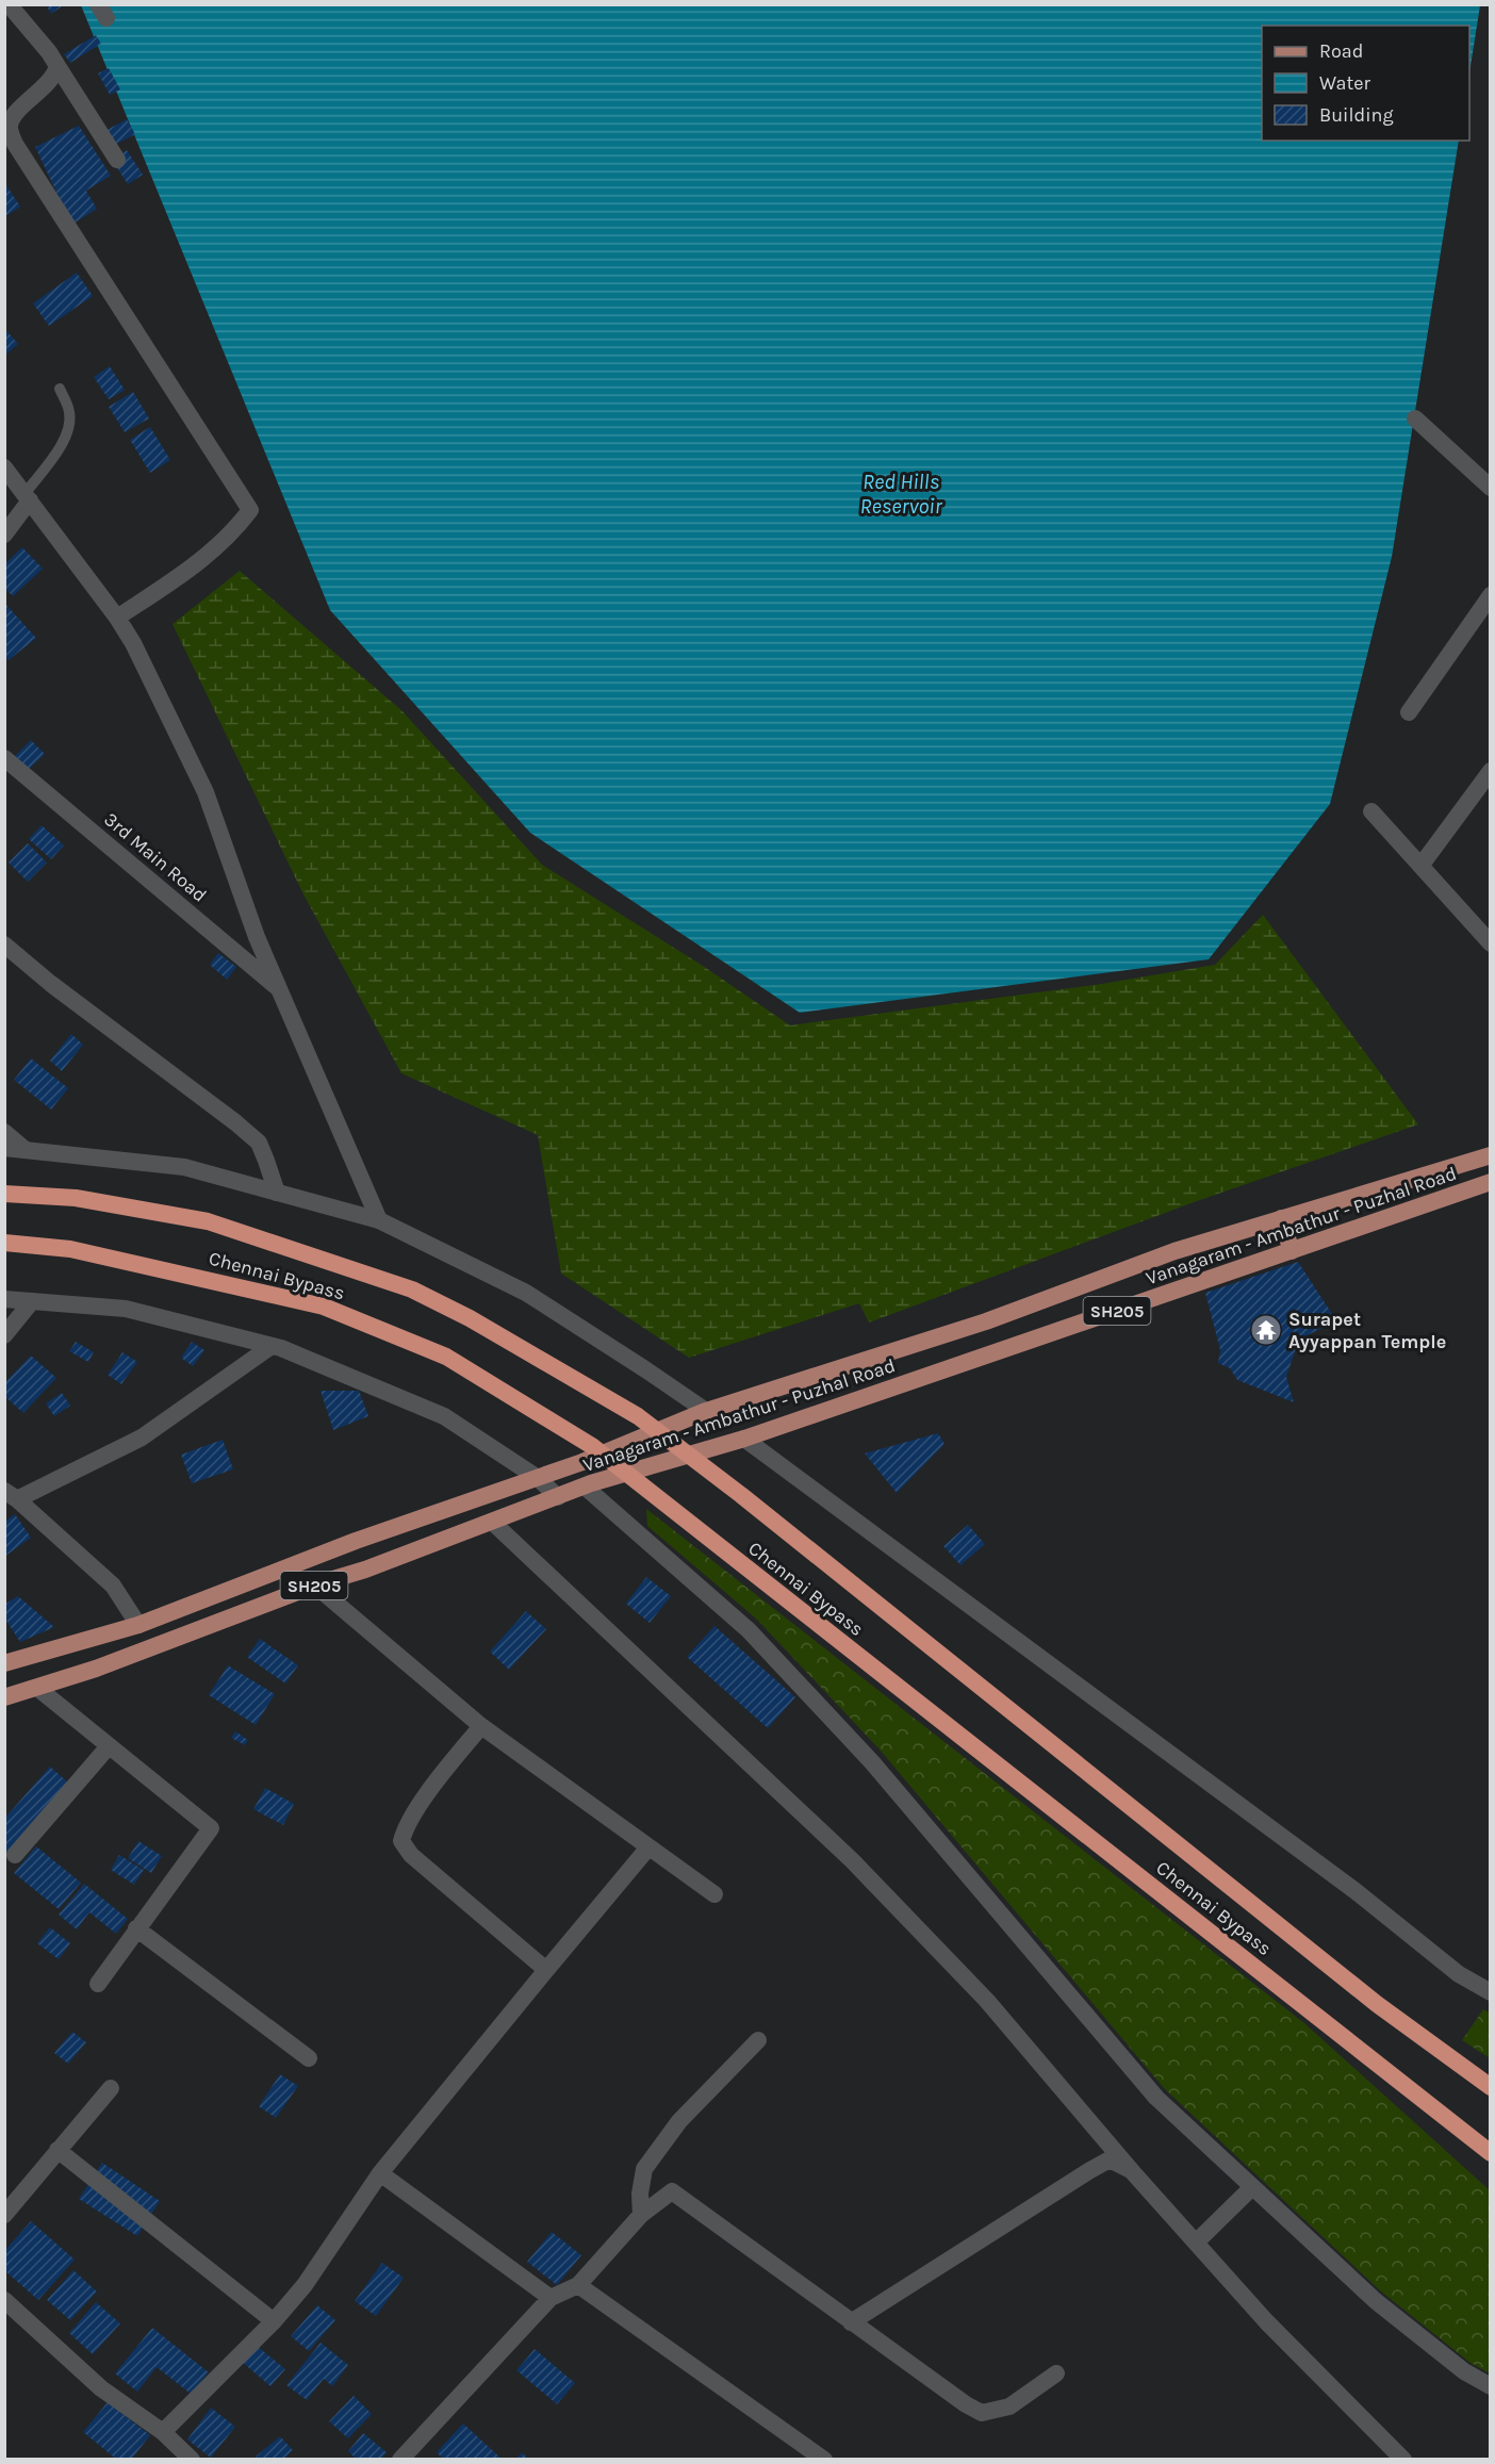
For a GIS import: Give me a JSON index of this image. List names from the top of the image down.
{
  "streets": {
    "highway": ["Chennai Bypass"],
    "main road": ["Vanagaram - Ambathur - Puzhal Road", "SH205"],
    "street": ["3rd Main Road"]
  },
  "water": ["Red Hills Reservoir"],
  "places": {
    "temple": ["Surapet Ayyappan Temple"]
  },
  "legend": ["Road", "Water", "Building"]
}
